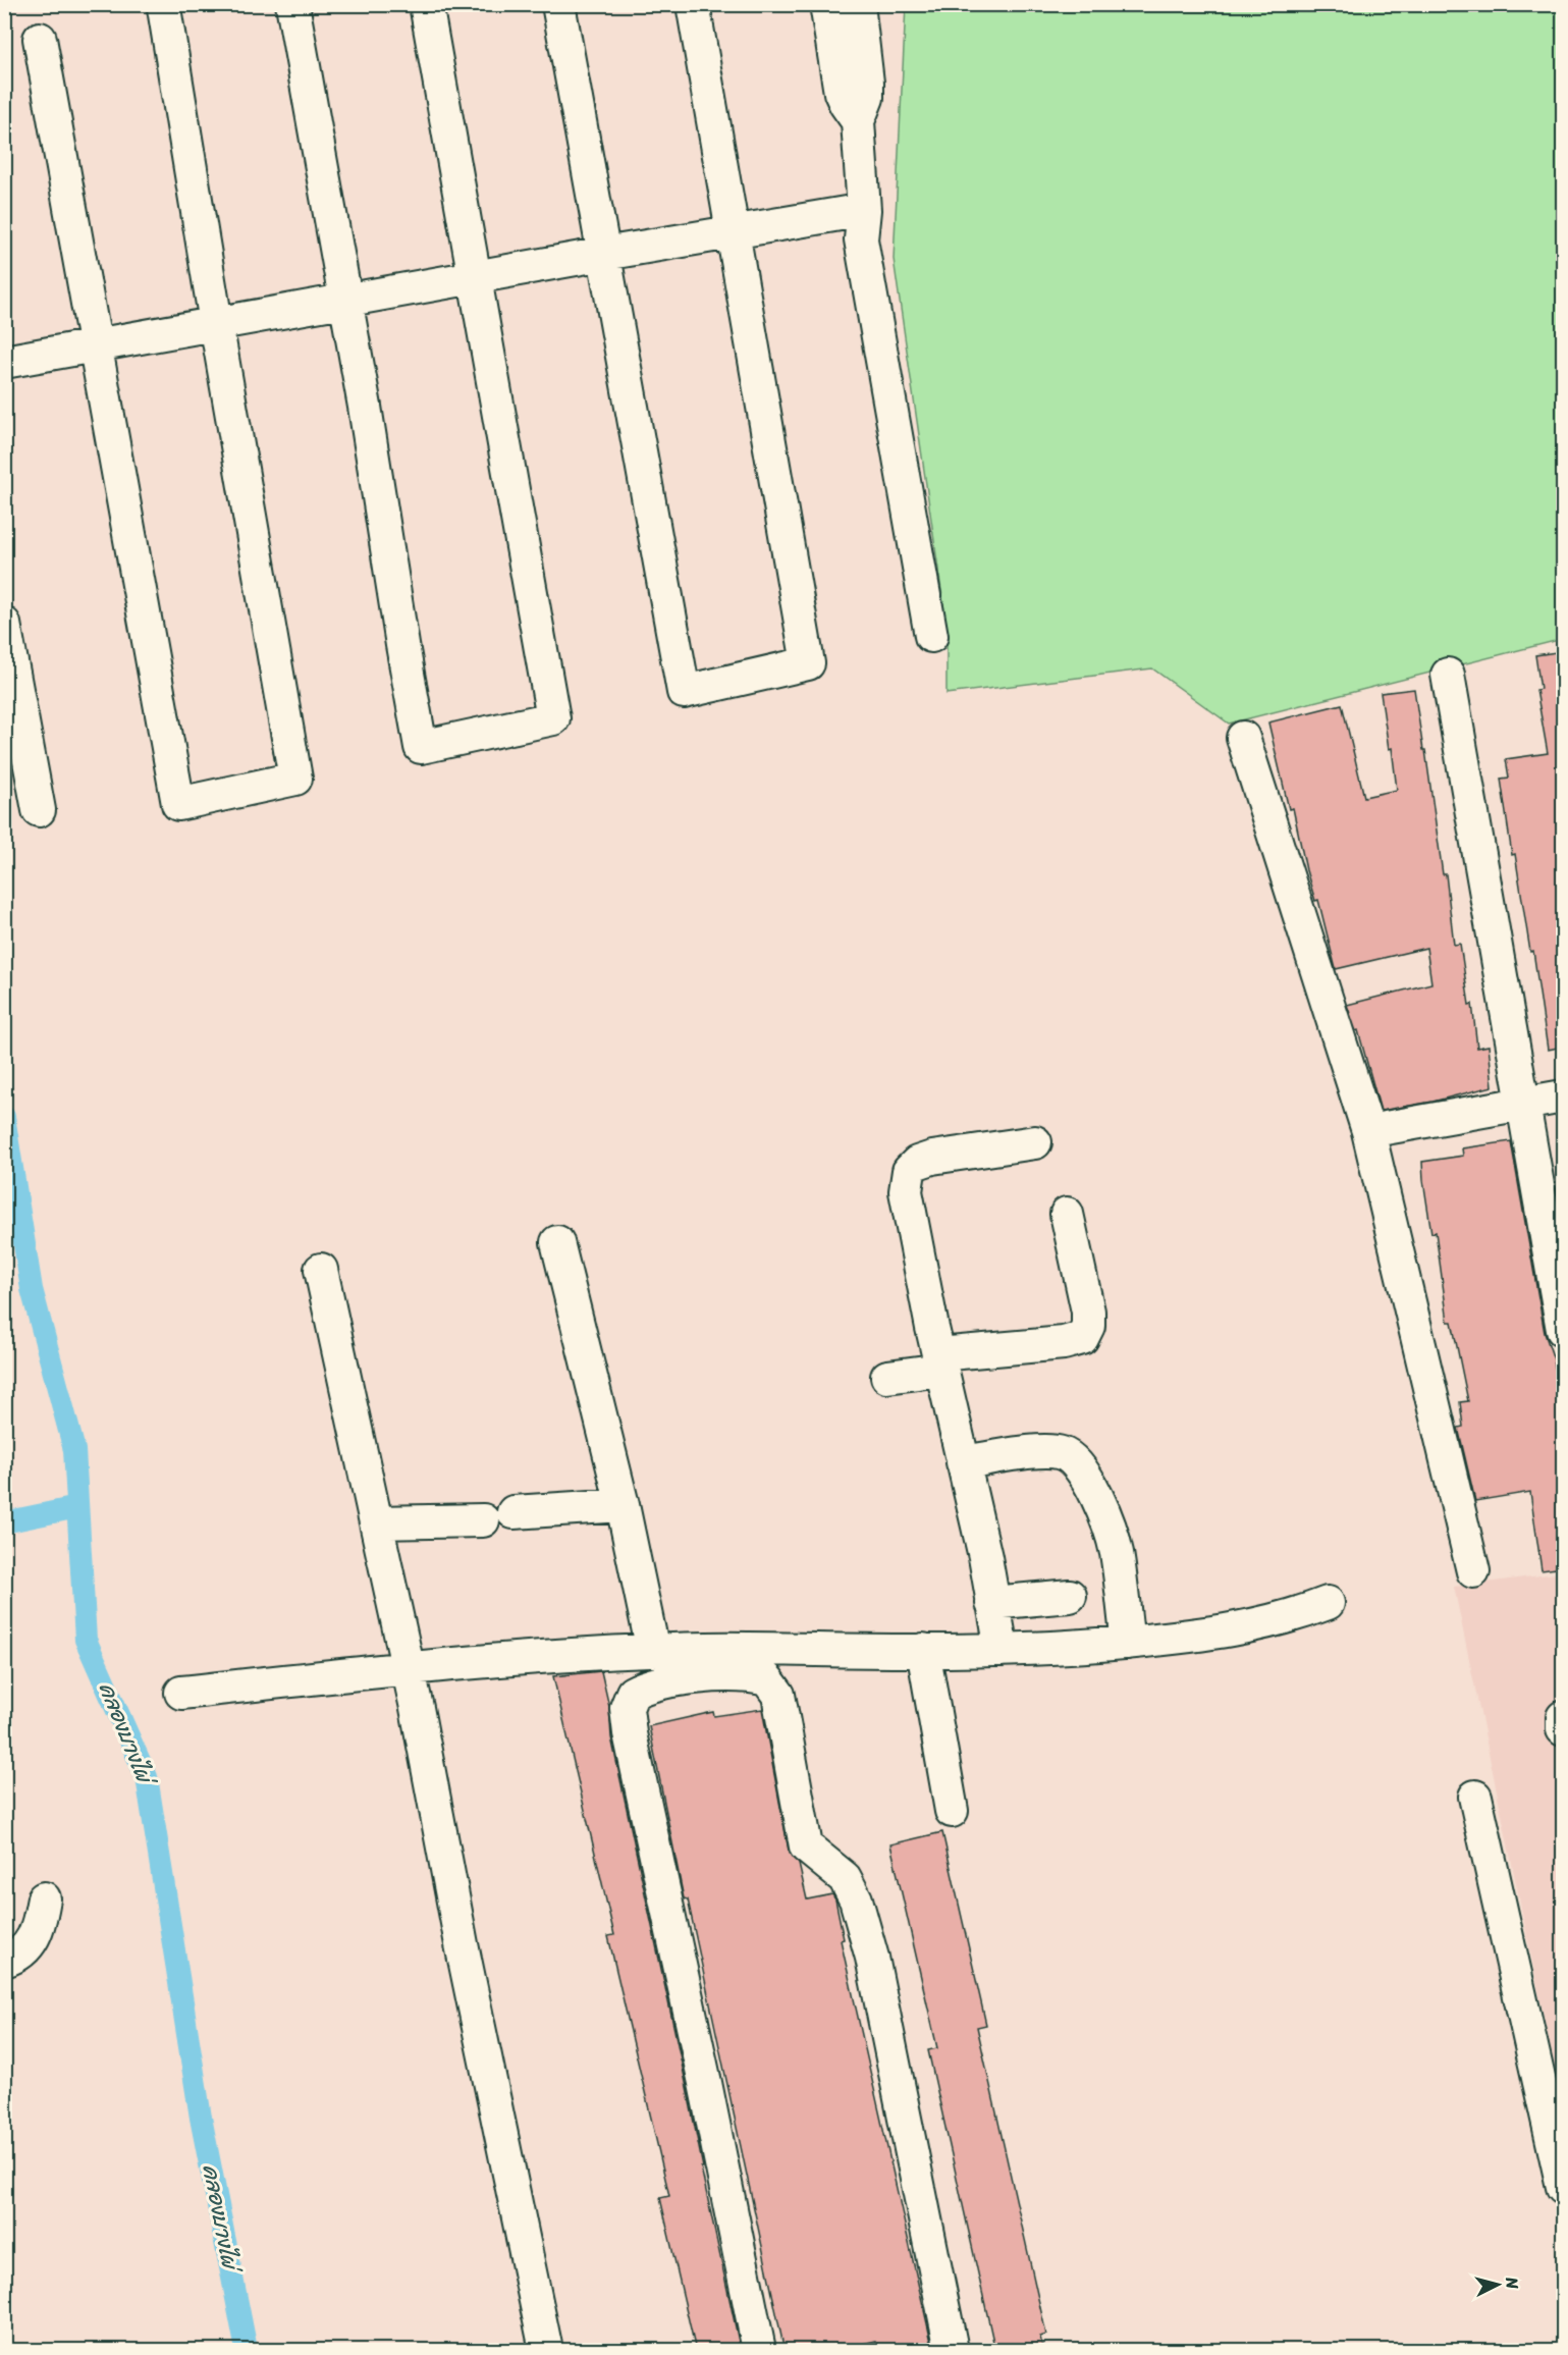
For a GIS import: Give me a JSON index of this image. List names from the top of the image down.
{
  "water": ["คลองบางไผ่"],
  "north": "right"
}
